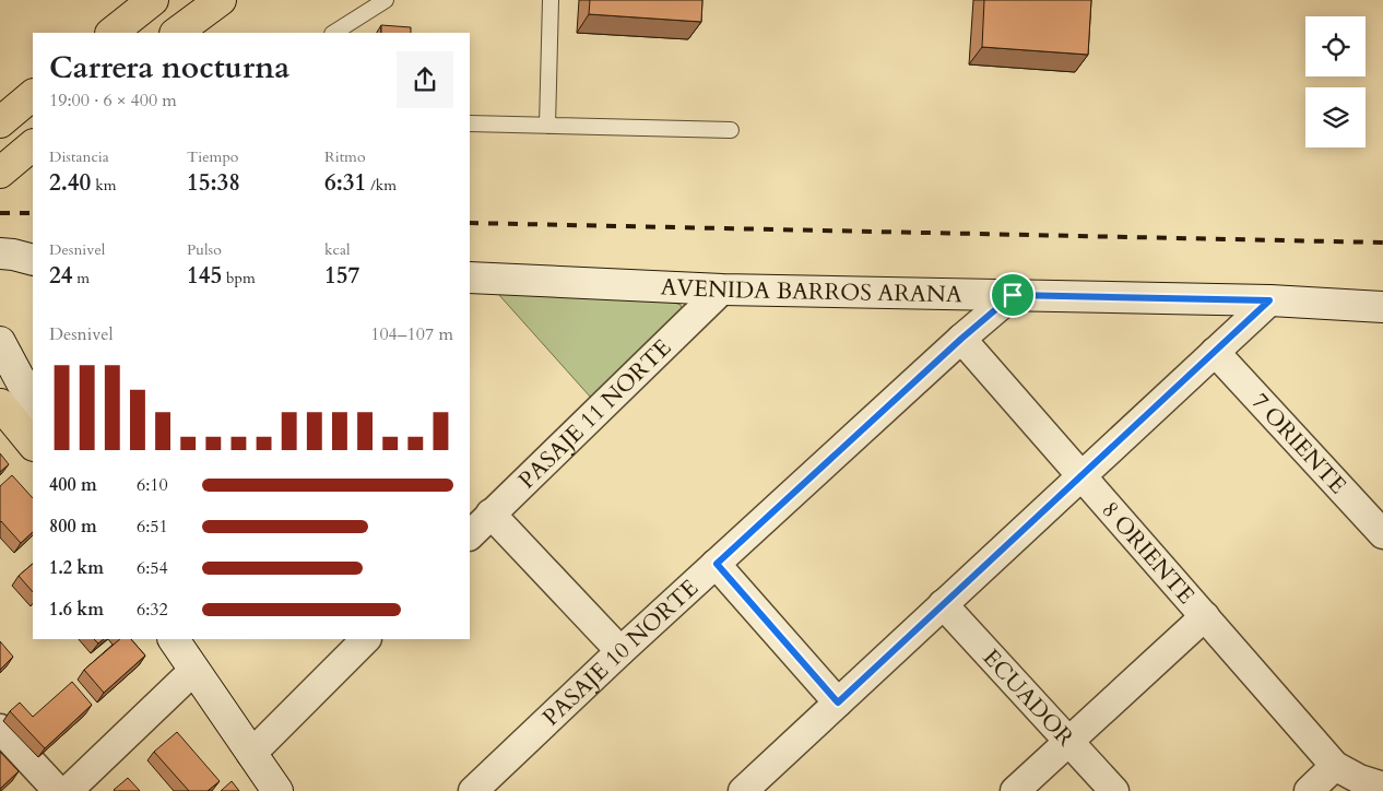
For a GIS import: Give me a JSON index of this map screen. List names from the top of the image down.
{
  "streets": {
    "main road": ["AVENIDA BARROS ARANA"],
    "street": [
      "PASAJE 11 NORTE",
      "7 ORIENTE",
      "8 ORIENTE",
      "PASAJE 10 NORTE",
      "ECUADOR"
    ]
  },
  "crossings": [
    ["AVENIDA BARROS ARANA", "PASAJE 11 NORTE"],
    ["AVENIDA BARROS ARANA", "PASAJE 10 NORTE"],
    ["8 ORIENTE", "PASAJE 10 NORTE"]
  ],
  "page": {
    "heading": ["Carrera nocturna", "19:00 · 6 × 400 m"],
    "stats": [
      ["Distancia", "2.40 km"],
      ["Tiempo", "15:38"],
      ["Ritmo", "6:31 /km"],
      ["Desnivel", "24 m"],
      ["Pulso", "145 bpm"],
      ["kcal", "157"]
    ],
    "chart": ["Desnivel", "104–107 m"],
    "list": [
      {
        "name": "400 m",
        "note": "6:10"
      },
      {
        "name": "800 m",
        "note": "6:51"
      },
      {
        "name": "1.2 km",
        "note": "6:54"
      },
      {
        "name": "1.6 km",
        "note": "6:32"
      }
    ]
  }
}
